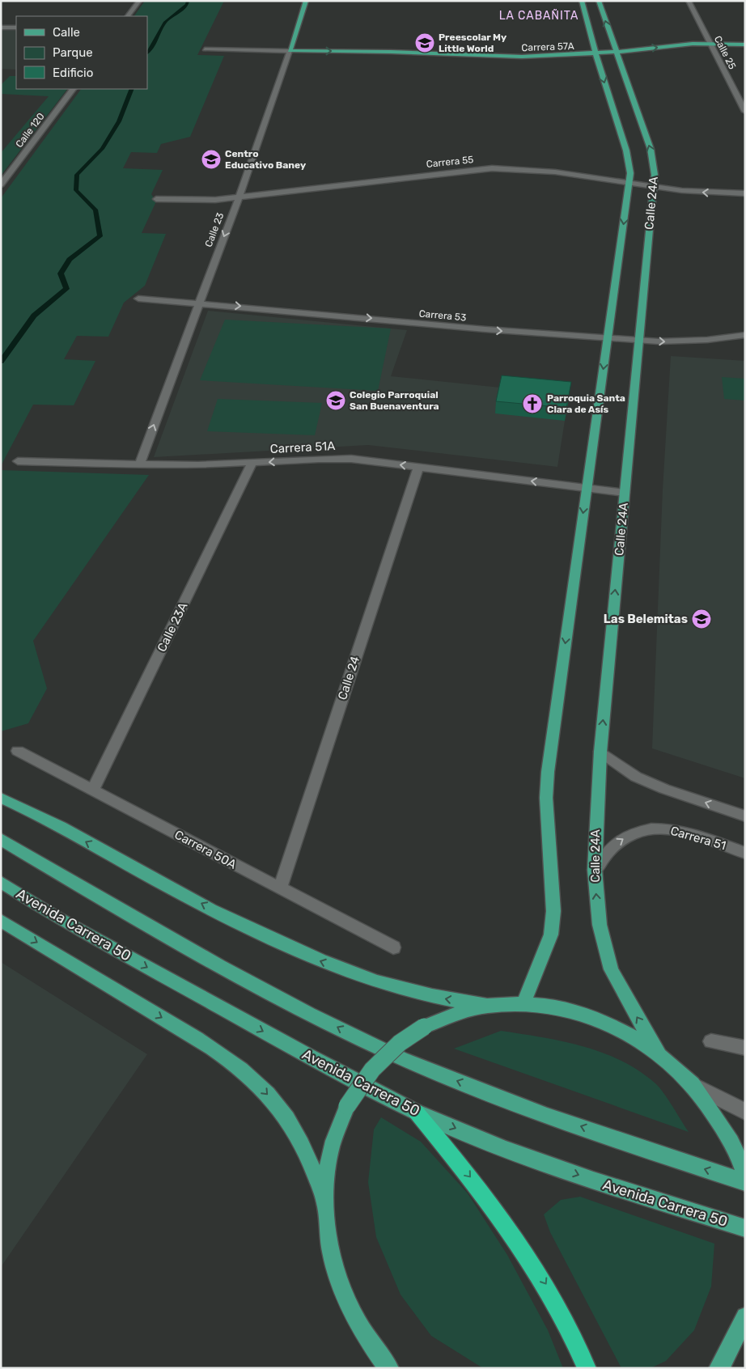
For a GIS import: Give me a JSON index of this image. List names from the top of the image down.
{
  "streets": {
    "main road": [
      "Carrera 57A",
      "Calle 24A",
      "Calle 23",
      "Avenida Carrera 50"
    ],
    "street": [
      "Calle 25",
      "Calle 120",
      "Carrera 55",
      "Carrera 53",
      "Carrera 51A",
      "Calle 23A",
      "Calle 24",
      "Carrera 51",
      "Carrera 50A"
    ]
  },
  "crossings": [
    ["Carrera 57A", "Calle 25"],
    ["Carrera 57A", "Calle 24A"],
    ["Carrera 57A", "Calle 23"],
    ["Carrera 55", "Calle 24A"],
    ["Carrera 55", "Calle 23"],
    ["Calle 24A", "Carrera 53"],
    ["Calle 24A", "Carrera 51A"],
    ["Calle 24A", "Carrera 51"],
    ["Calle 23", "Carrera 53"],
    ["Calle 23", "Carrera 51A"],
    ["Carrera 51A", "Calle 23A"],
    ["Carrera 51A", "Calle 24"],
    ["Calle 23A", "Carrera 50A"],
    ["Calle 24", "Carrera 50A"]
  ],
  "one_way": [
    "Carrera 57A",
    "Carrera 53",
    "Carrera 51A",
    "Carrera 51"
  ],
  "districts": ["LA CABAÑITA"],
  "places": {
    "school or university": [
      "Preescolar My Little World",
      "Centro Educativo Baney",
      "Colegio Parroquial San Buenaventura",
      "Las Belemitas"
    ],
    "church": ["Parroquia Santa Clara de Asís"]
  },
  "legend": ["Calle", "Parque", "Edificio"]
}
